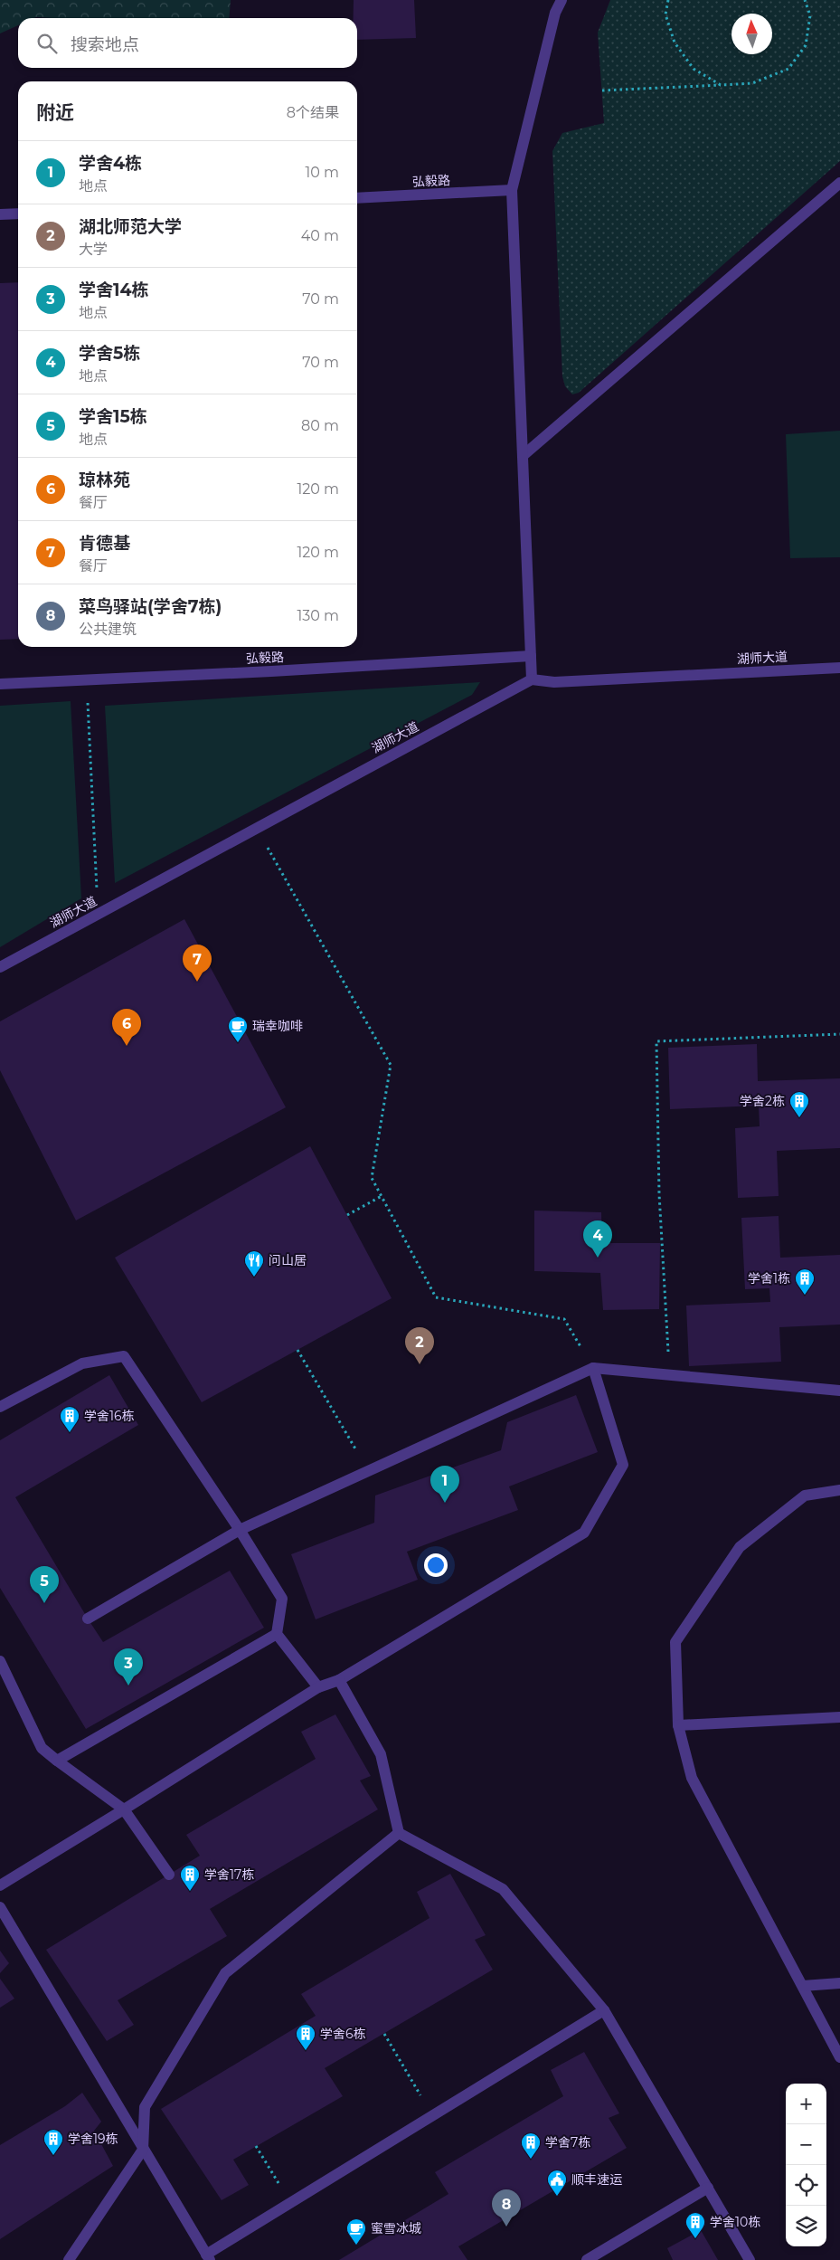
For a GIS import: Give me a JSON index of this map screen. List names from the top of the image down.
{
  "streets": {
    "street": ["弘毅路", "湖师大道"]
  },
  "places": {
    "cafe": ["瑞幸咖啡", "蜜雪冰城"],
    "building": [
      "学舍2栋",
      "学舍1栋",
      "学舍16栋",
      "学舍17栋",
      "学舍6栋",
      "学舍19栋",
      "学舍7栋",
      "学舍10栋"
    ],
    "restaurant": ["问山居"],
    "public building": ["顺丰速运"]
  },
  "north": "top",
  "page": {
    "search": "搜索地点",
    "heading": ["附近", "8个结果"],
    "list": [
      {
        "mark": "1",
        "name": "学舍4栋",
        "note": "地点",
        "value": "10 m"
      },
      {
        "mark": "2",
        "name": "湖北师范大学",
        "note": "大学",
        "value": "40 m"
      },
      {
        "mark": "3",
        "name": "学舍14栋",
        "note": "地点",
        "value": "70 m"
      },
      {
        "mark": "4",
        "name": "学舍5栋",
        "note": "地点",
        "value": "70 m"
      },
      {
        "mark": "5",
        "name": "学舍15栋",
        "note": "地点",
        "value": "80 m"
      },
      {
        "mark": "6",
        "name": "琼林苑",
        "note": "餐厅",
        "value": "120 m"
      },
      {
        "mark": "7",
        "name": "肯德基",
        "note": "餐厅",
        "value": "120 m"
      },
      {
        "mark": "8",
        "name": "菜鸟驿站(学舍7栋)",
        "note": "公共建筑",
        "value": "130 m"
      }
    ],
    "pins": [
      "7",
      "6",
      "4",
      "2",
      "1",
      "5",
      "3",
      "8"
    ],
    "map_buttons": ["+", "−"]
  }
}
